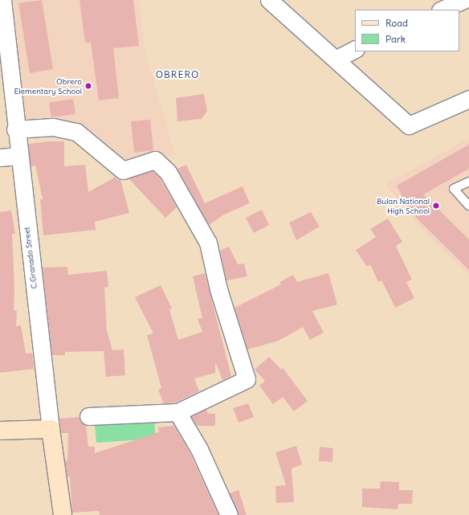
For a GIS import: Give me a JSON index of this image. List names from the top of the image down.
{
  "streets": {
    "street": ["C.Granado Street"]
  },
  "districts": ["OBRERO"],
  "places": ["Obrero Elementary School", "Bulan National High School"],
  "legend": ["Road", "Park"]
}
